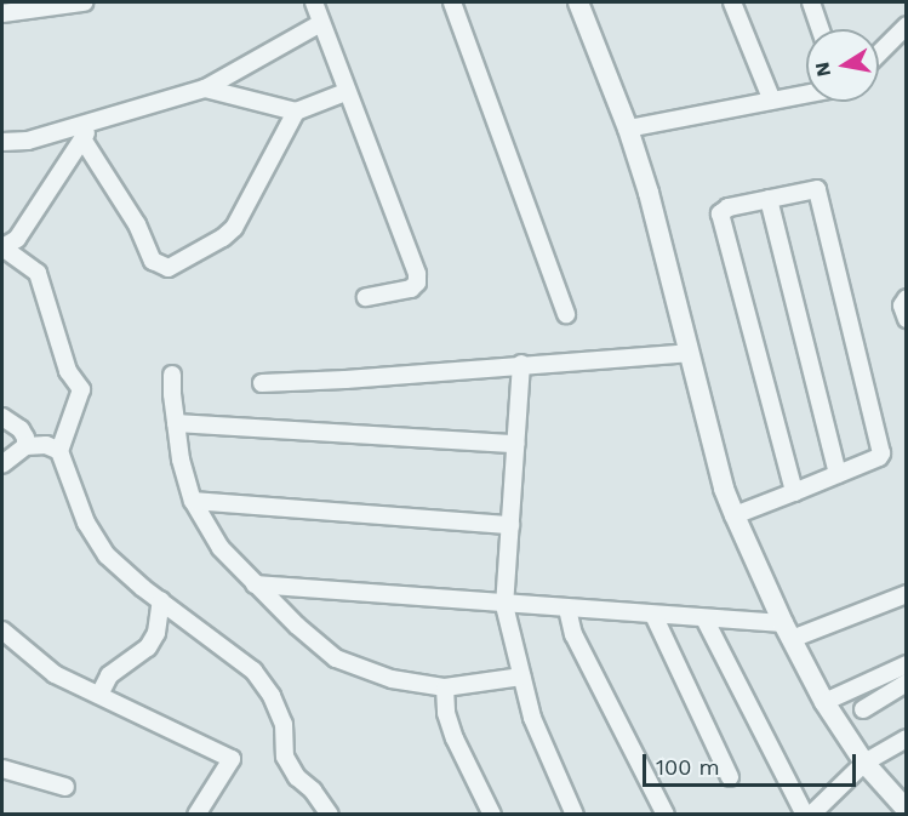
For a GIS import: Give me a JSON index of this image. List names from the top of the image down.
{
  "scale_bar": "100 m",
  "north": "left"
}
